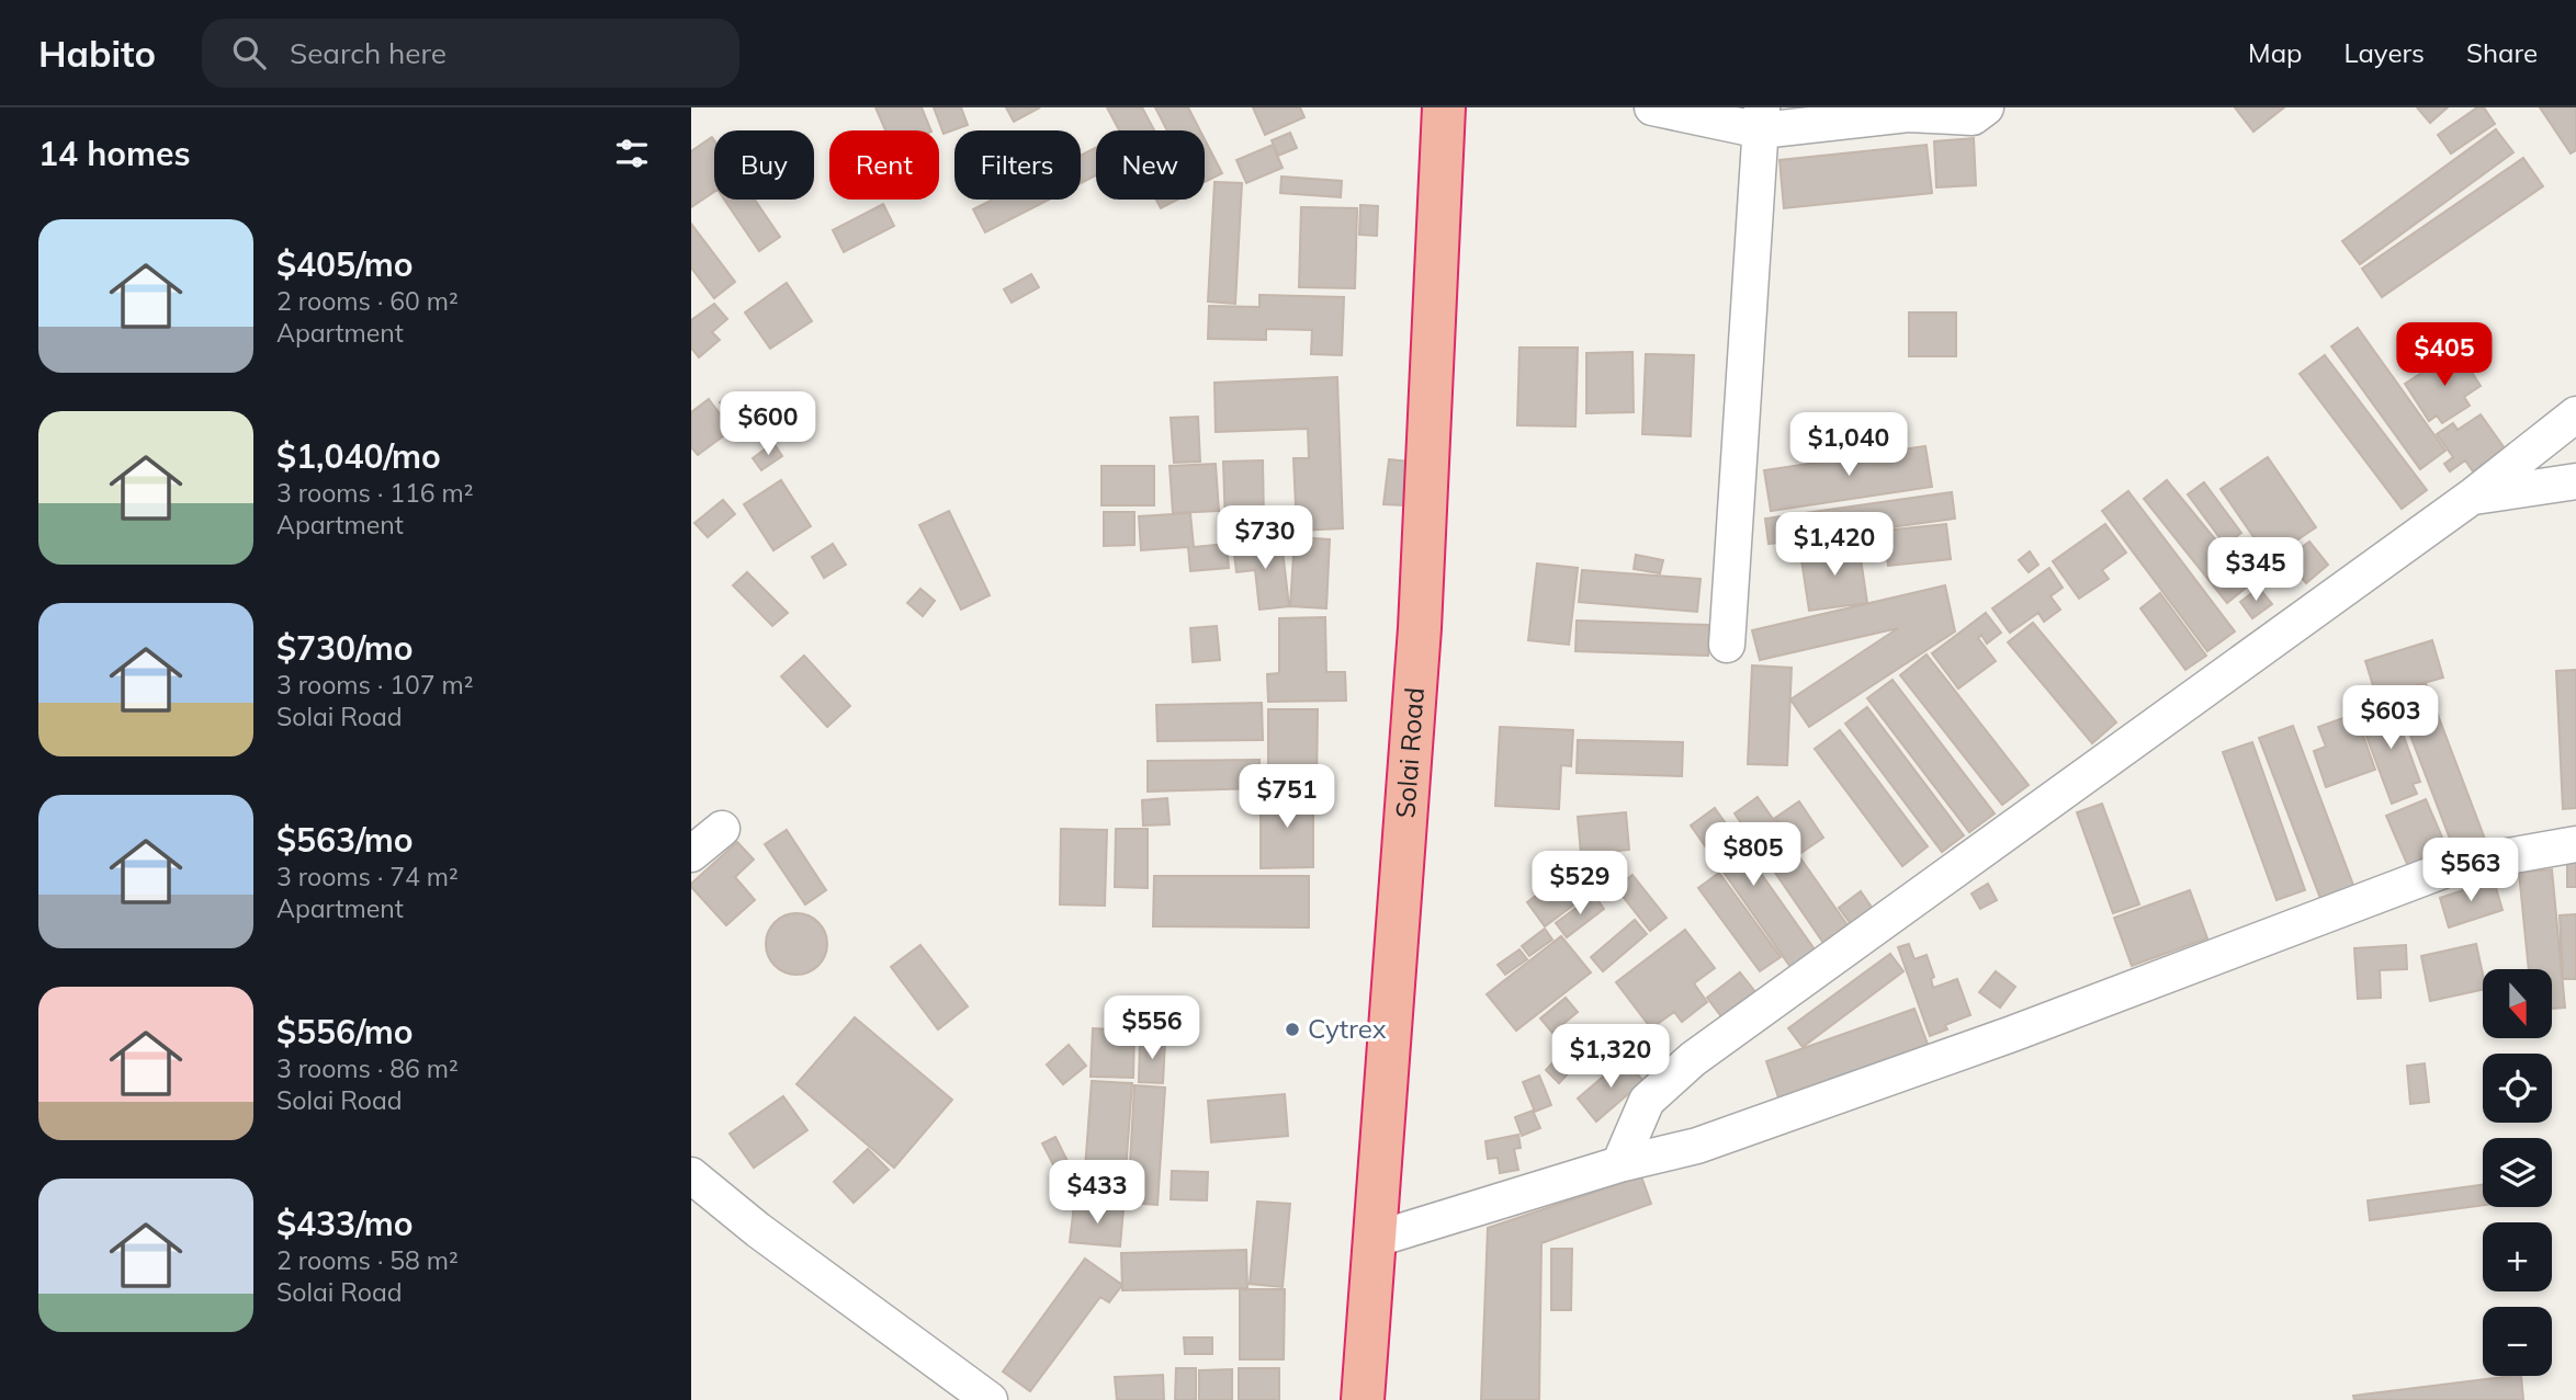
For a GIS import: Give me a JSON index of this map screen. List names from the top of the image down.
{
  "streets": {
    "highway": ["Solai Road"]
  },
  "places": ["Cytrex"],
  "north": "bottom",
  "page": {
    "header": "Habito",
    "search": "Search here",
    "nav": ["Map", "Layers", "Share"],
    "heading": "14 homes",
    "chip": [
      "Buy",
      "Rent",
      "Filters",
      "New"
    ],
    "list": [
      {
        "name": "$405/mo",
        "note": "2 rooms · 60 m² · Apartment"
      },
      {
        "name": "$1,040/mo",
        "note": "3 rooms · 116 m² · Apartment"
      },
      {
        "name": "$730/mo",
        "note": "3 rooms · 107 m² · Solai Road"
      },
      {
        "name": "$563/mo",
        "note": "3 rooms · 74 m² · Apartment"
      },
      {
        "name": "$556/mo",
        "note": "3 rooms · 86 m² · Solai Road"
      },
      {
        "name": "$433/mo",
        "note": "2 rooms · 58 m² · Solai Road"
      }
    ],
    "price": [
      "$405",
      "$600",
      "$1,040",
      "$730",
      "$1,420",
      "$345",
      "$603",
      "$751",
      "$805",
      "$563",
      "$529",
      "$556",
      "$1,320",
      "$433"
    ],
    "map_buttons": ["+", "−"]
  }
}
